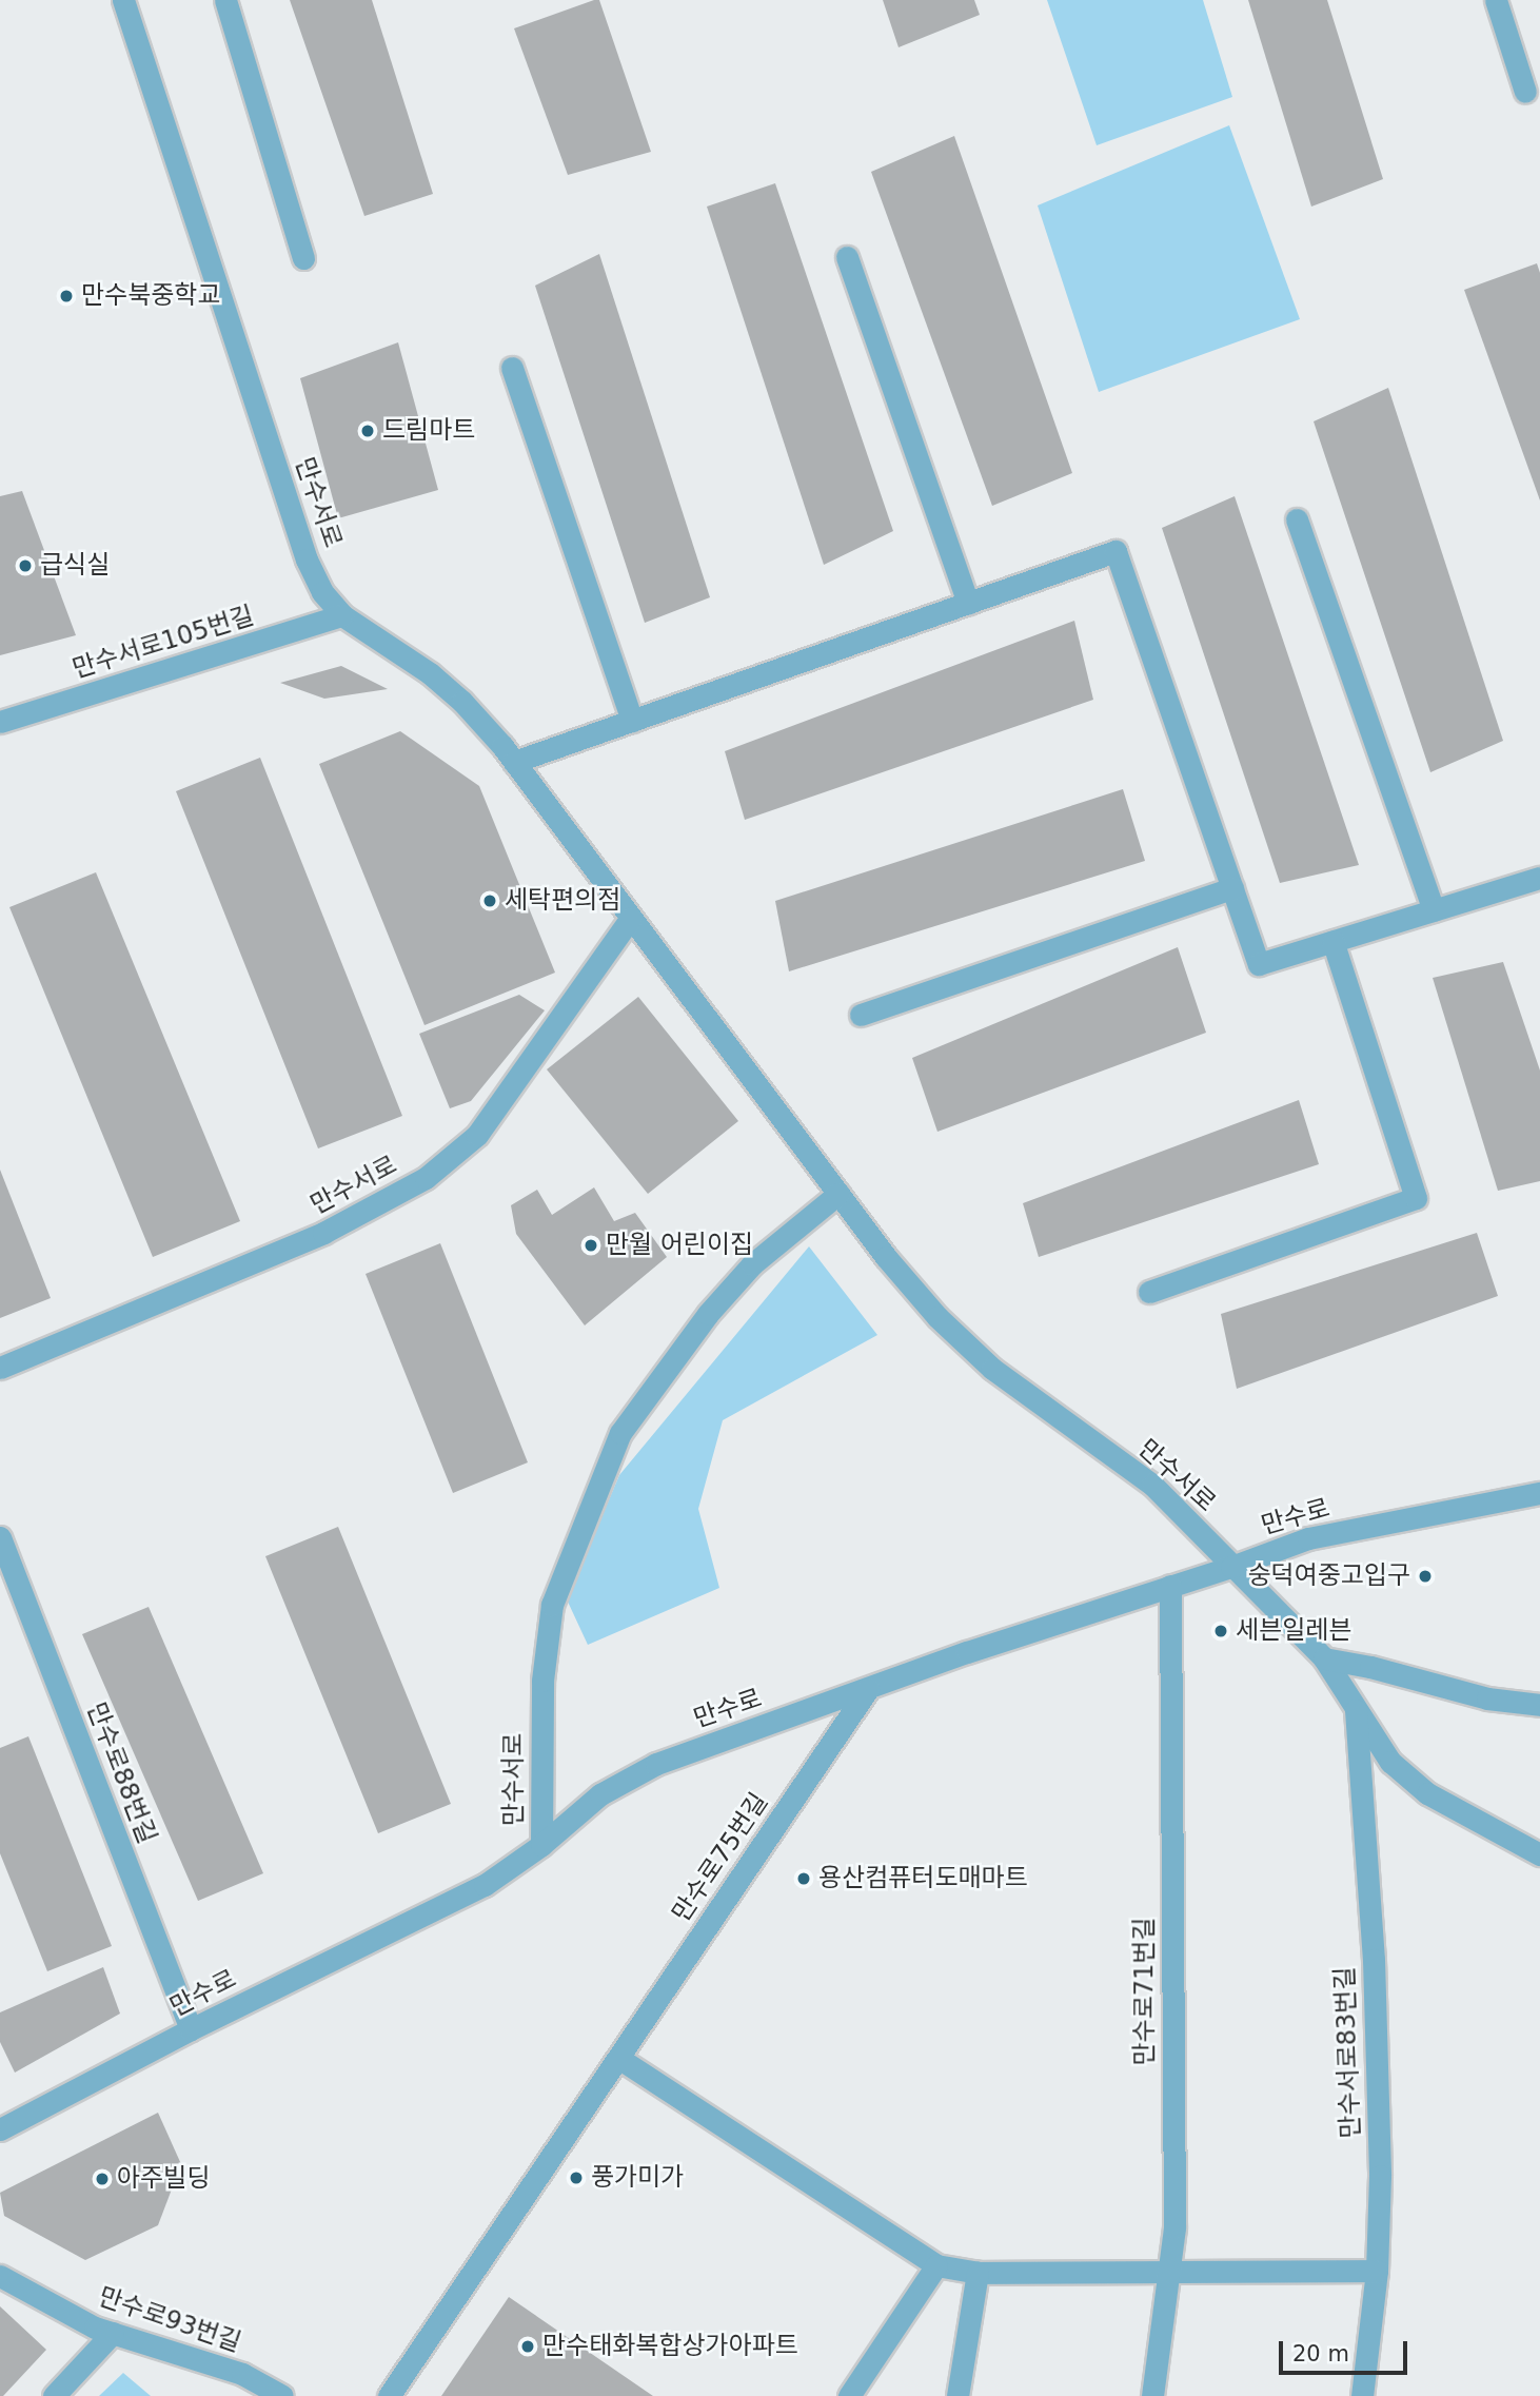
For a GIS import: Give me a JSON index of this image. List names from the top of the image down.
{
  "streets": {
    "street": [
      "만수서로",
      "만수서로105번길",
      "만수로",
      "만수로88번길",
      "만수로75번길",
      "만수로71번길",
      "만수서로83번길",
      "만수로93번길"
    ]
  },
  "crossings": [
    ["만수서로", "만수서로105번길"],
    ["만수서로", "만수로"],
    ["만수서로", "만수서로83번길"],
    ["만수로", "만수로88번길"],
    ["만수로", "만수로75번길"],
    ["만수로", "만수로71번길"]
  ],
  "places": [
    "만수북중학교",
    "드림마트",
    "급식실",
    "세탁편의점",
    "만월 어린이집",
    "숭덕여중고입구",
    "세븐일레븐",
    "용산컴퓨터도매마트",
    "풍가미가",
    "아주빌딩",
    "만수태화복합상가아파트"
  ],
  "scale_bar": "20 m"
}
